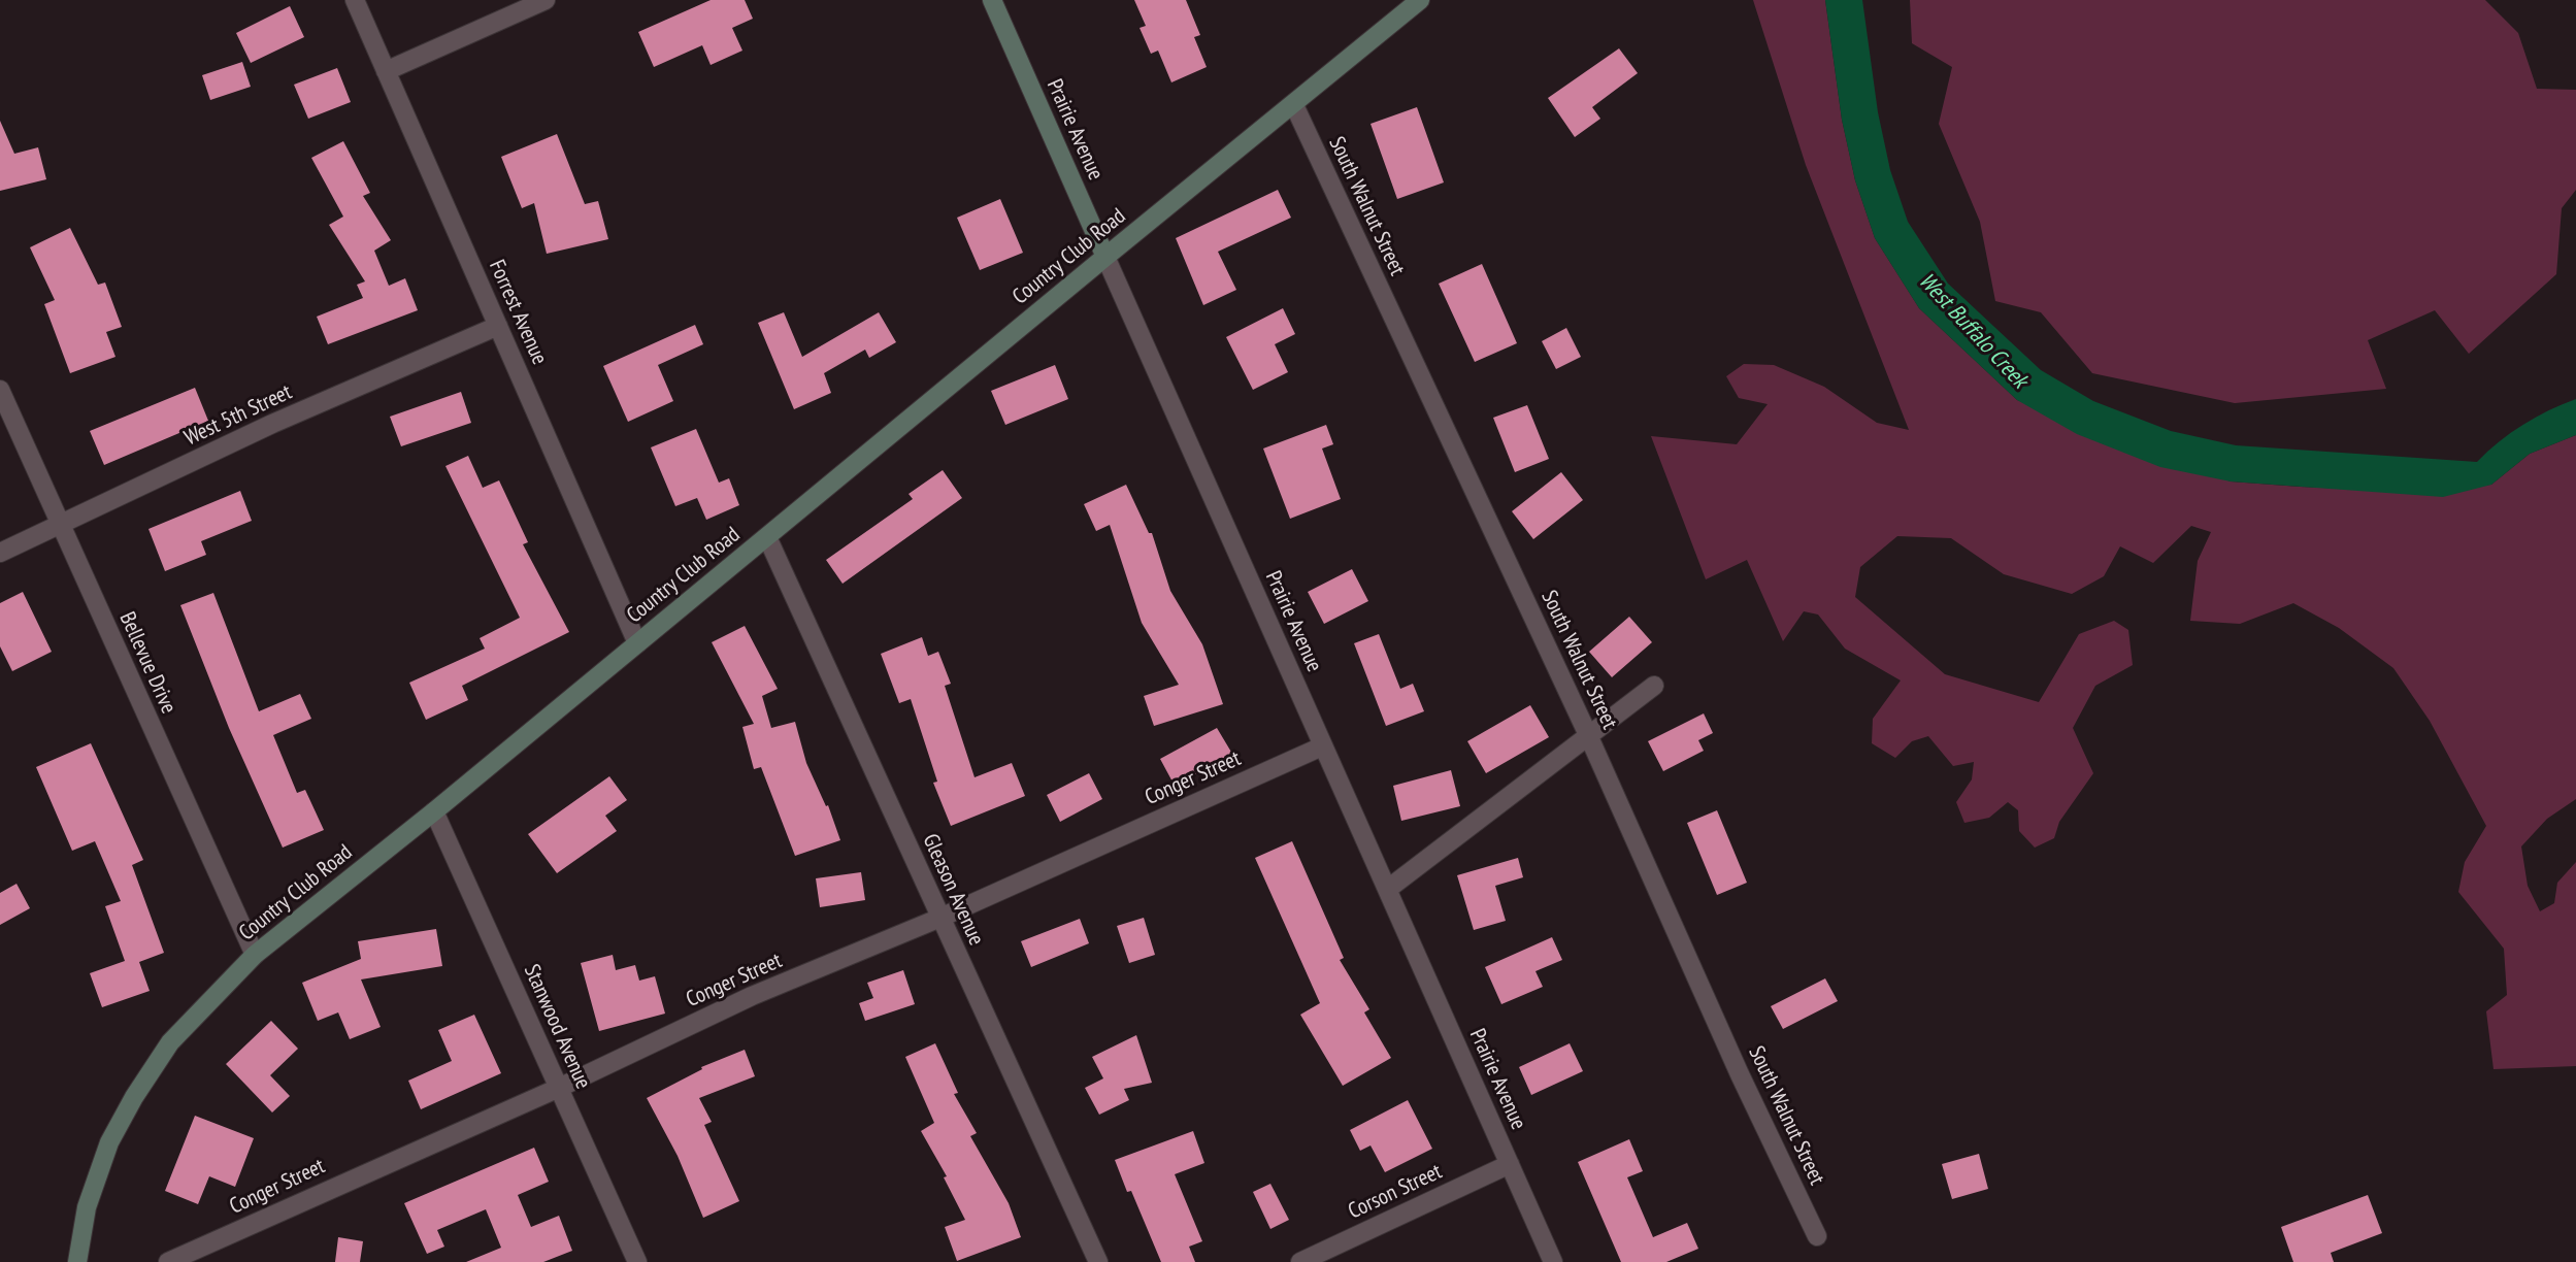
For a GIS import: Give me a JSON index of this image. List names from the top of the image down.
{
  "streets": {
    "main road": ["Prairie Avenue", "Country Club Road"],
    "street": [
      "South Walnut Street",
      "Forrest Avenue",
      "West 5th Street",
      "Bellevue Drive",
      "Conger Street",
      "Gleason Avenue",
      "Stanwood Avenue",
      "Corson Street"
    ]
  },
  "crossings": [
    ["Prairie Avenue", "Country Club Road"],
    ["Prairie Avenue", "Conger Street"],
    ["Prairie Avenue", "Corson Street"],
    ["South Walnut Street", "Country Club Road"],
    ["Country Club Road", "Forrest Avenue"],
    ["Country Club Road", "Bellevue Drive"],
    ["Country Club Road", "Gleason Avenue"],
    ["Country Club Road", "Stanwood Avenue"],
    ["Forrest Avenue", "West 5th Street"],
    ["West 5th Street", "Bellevue Drive"],
    ["Conger Street", "Gleason Avenue"],
    ["Conger Street", "Stanwood Avenue"]
  ],
  "water": ["West Buffalo Creek"]
}
